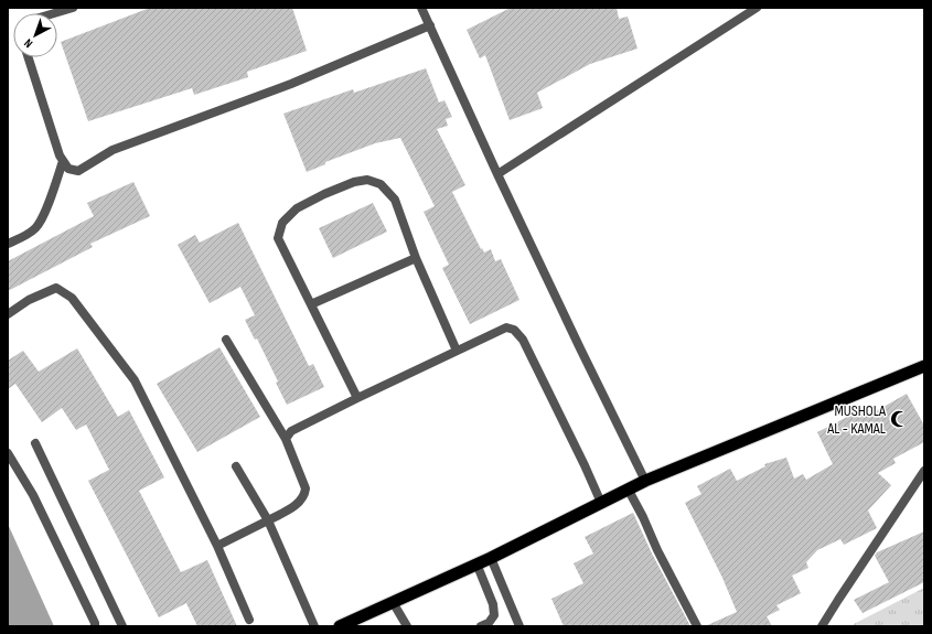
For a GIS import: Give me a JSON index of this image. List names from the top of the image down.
{
  "places": {
    "mosque": ["MUSHOLA AL - KAMAL"]
  },
  "north": "bottom left"
}
